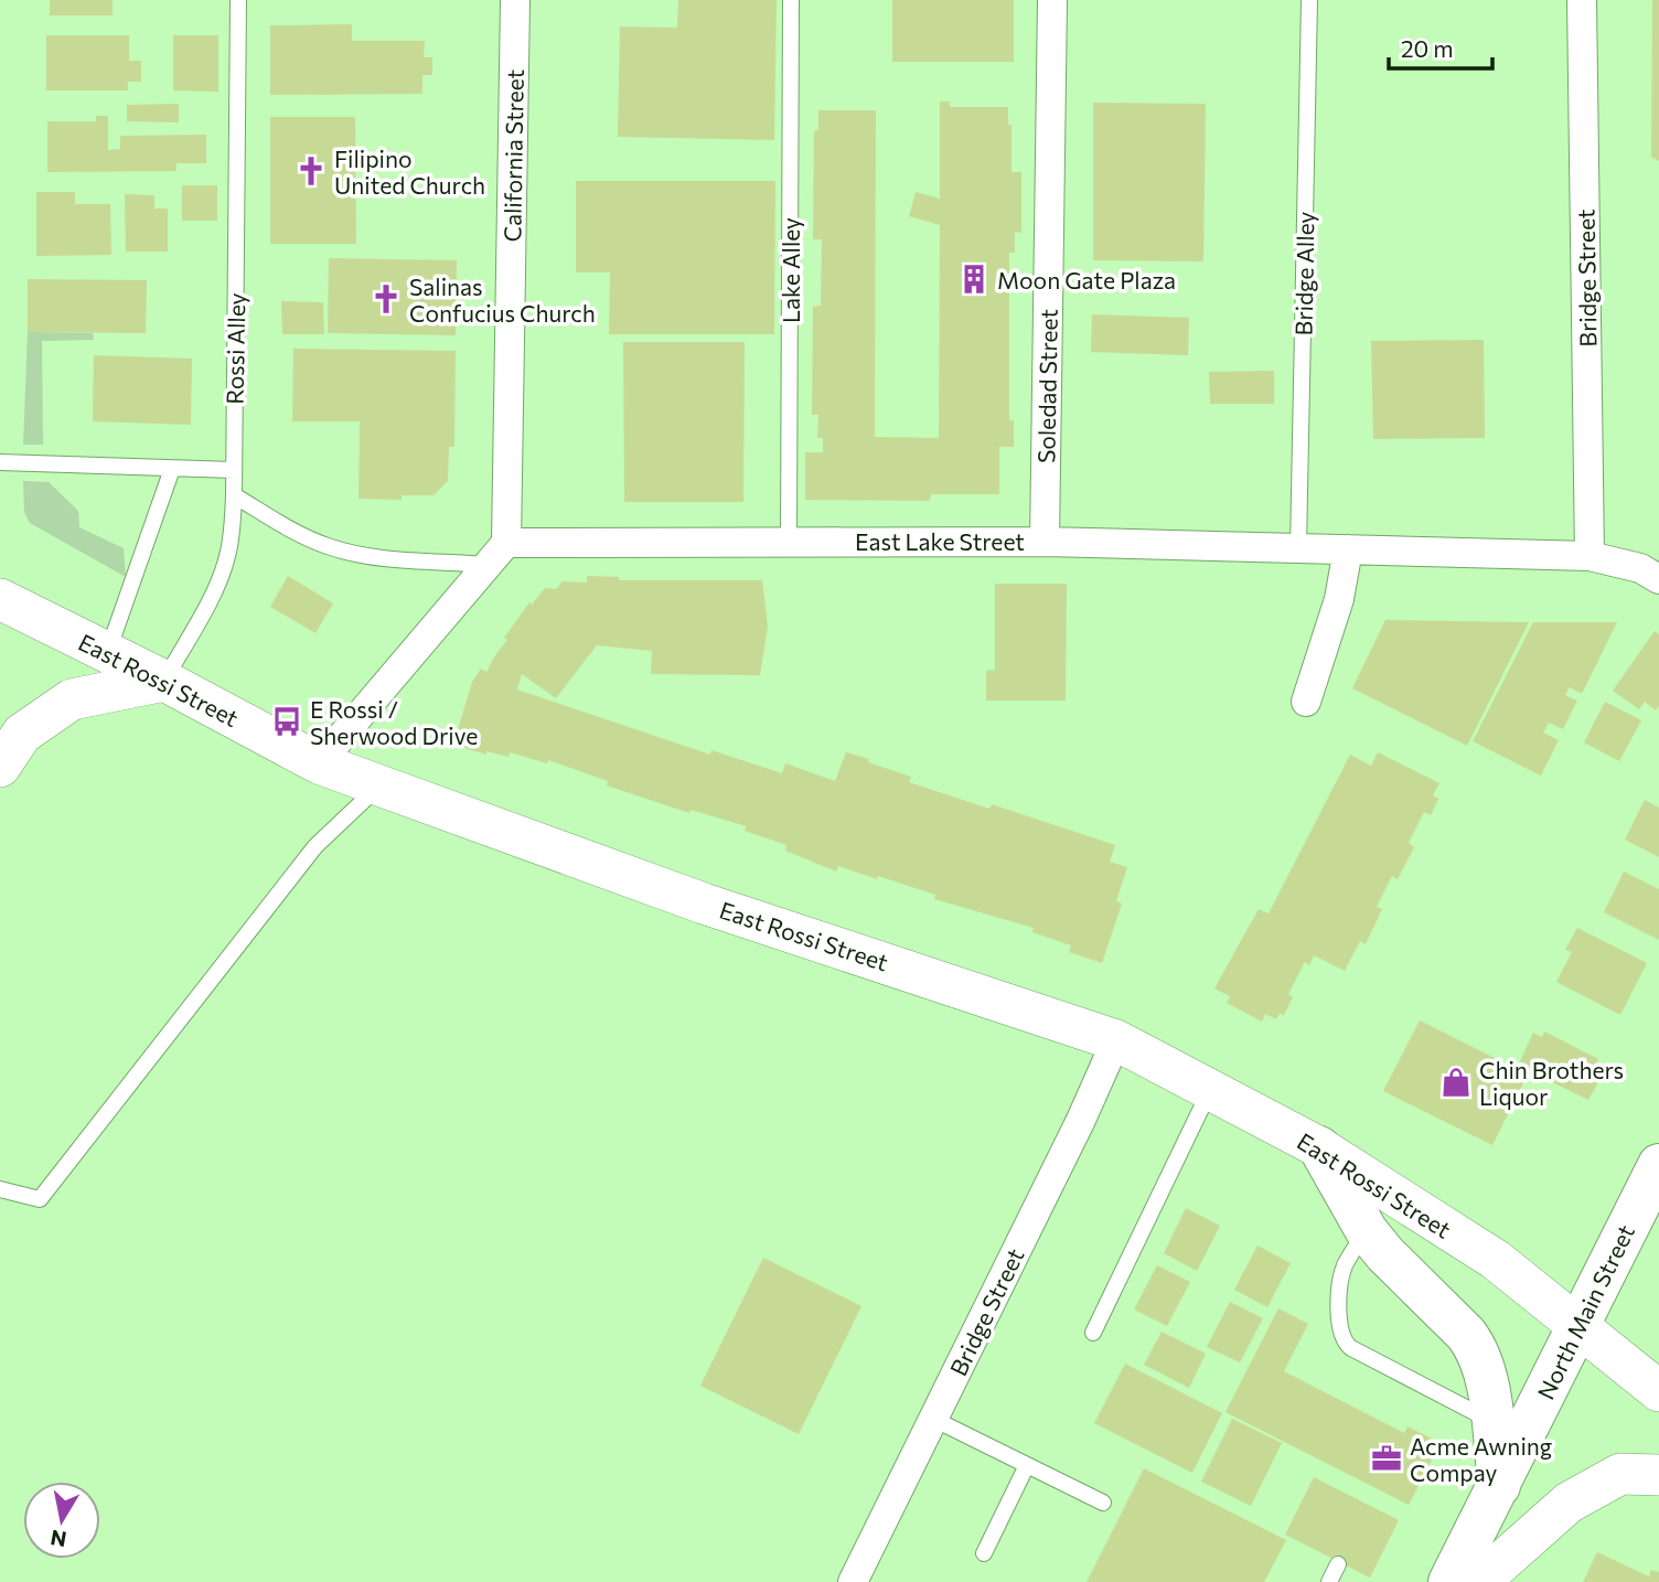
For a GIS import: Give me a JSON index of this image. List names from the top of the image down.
{
  "streets": {
    "main road": ["North Main Street"],
    "street": [
      "California Street",
      "Bridge Street",
      "Soledad Street",
      "East Lake Street",
      "East Rossi Street"
    ],
    "lane": ["Lake Alley", "Bridge Alley", "Rossi Alley"]
  },
  "crossings": [
    ["California Street", "East Lake Street"],
    ["Lake Alley", "East Lake Street"],
    ["Bridge Alley", "East Lake Street"],
    ["Bridge Street", "East Lake Street"],
    ["Bridge Street", "East Rossi Street"],
    ["Rossi Alley", "East Rossi Street"],
    ["Soledad Street", "East Lake Street"],
    ["East Rossi Street", "North Main Street"]
  ],
  "places": {
    "church": ["Filipino United Church", "Salinas Confucius Church"],
    "building": ["Moon Gate Plaza"],
    "bus stop": ["E Rossi / Sherwood Drive"],
    "shop": ["Chin Brothers Liquor"],
    "office": ["Acme Awning Compay"]
  },
  "scale_bar": "20 m",
  "north": "bottom"
}
